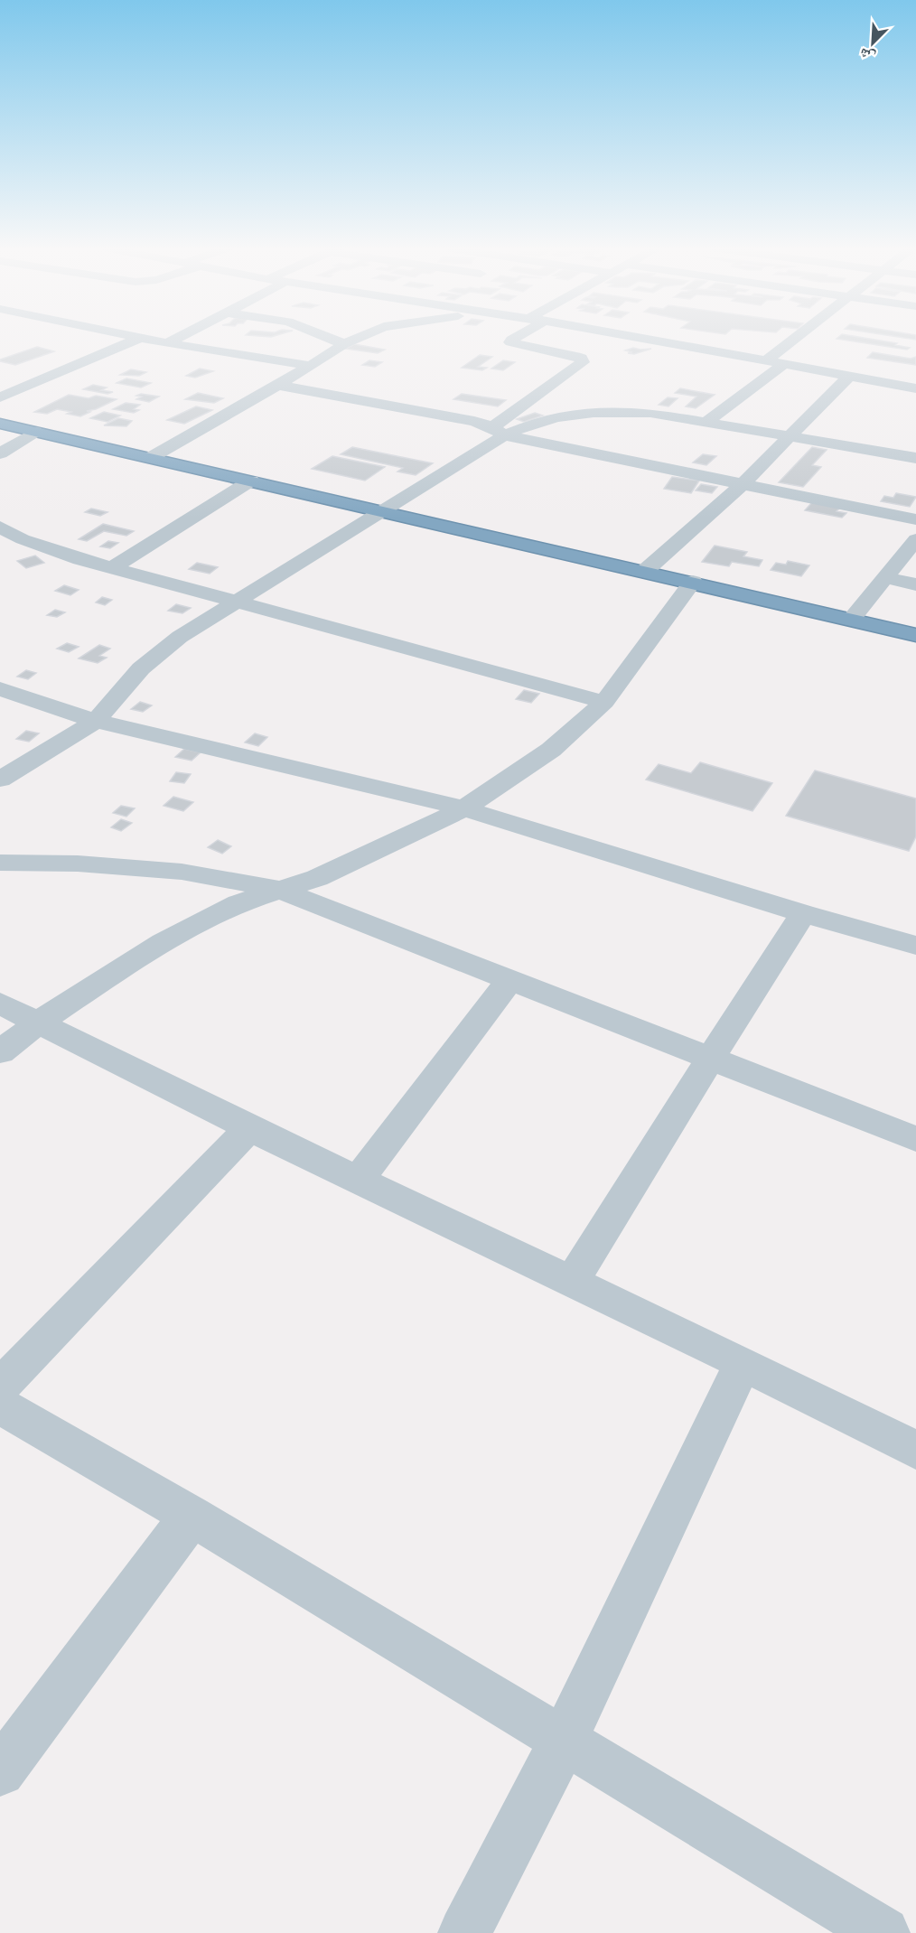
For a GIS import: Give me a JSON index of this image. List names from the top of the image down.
{
  "north": "bottom left"
}
